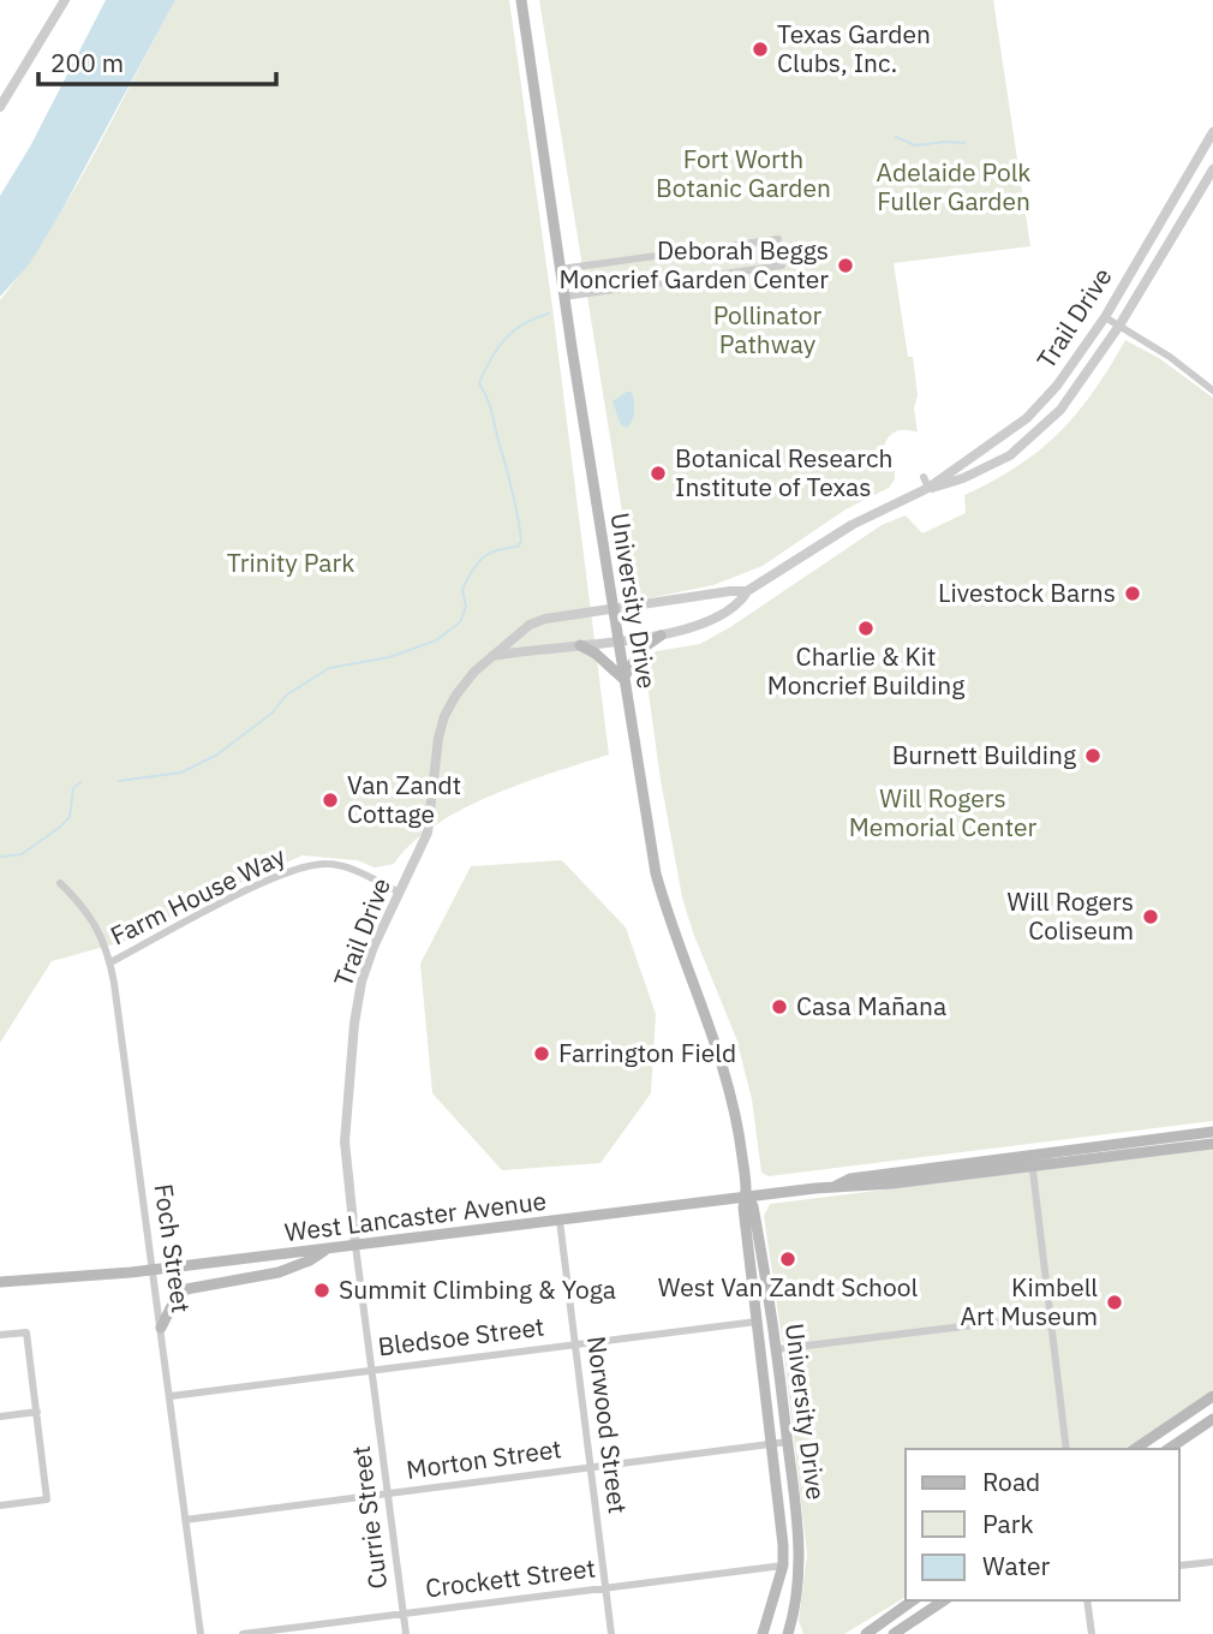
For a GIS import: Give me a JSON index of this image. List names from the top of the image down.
{
  "streets": {
    "main road": ["University Drive", "West Lancaster Avenue"],
    "street": [
      "Trail Drive",
      "Farm House Way",
      "Foch Street",
      "Bledsoe Street",
      "Norwood Street",
      "Morton Street",
      "Currie Street",
      "Crockett Street"
    ]
  },
  "crossings": [
    ["Trail Drive", "University Drive"],
    ["Trail Drive", "Farm House Way"],
    ["Trail Drive", "West Lancaster Avenue"],
    ["Trail Drive", "Currie Street"],
    ["University Drive", "West Lancaster Avenue"],
    ["University Drive", "Bledsoe Street"],
    ["University Drive", "Morton Street"],
    ["University Drive", "Crockett Street"],
    ["Farm House Way", "Foch Street"],
    ["West Lancaster Avenue", "Norwood Street"],
    ["West Lancaster Avenue", "Currie Street"],
    ["Foch Street", "Bledsoe Street"],
    ["Foch Street", "Morton Street"],
    ["Bledsoe Street", "Norwood Street"],
    ["Bledsoe Street", "Currie Street"],
    ["Norwood Street", "Morton Street"],
    ["Norwood Street", "Crockett Street"],
    ["Morton Street", "Currie Street"],
    ["Currie Street", "Crockett Street"]
  ],
  "parks": [
    "Fort Worth Botanic Garden",
    "Adelaide Polk Fuller Garden",
    "Pollinator Pathway",
    "Trinity Park",
    "Will Rogers Memorial Center"
  ],
  "places": [
    "Texas Garden Clubs, Inc.",
    "Deborah Beggs Moncrief Garden Center",
    "Botanical Research Institute of Texas",
    "Livestock Barns",
    "Charlie & Kit Moncrief Building",
    "Burnett Building",
    "Van Zandt Cottage",
    "Will Rogers Coliseum",
    "Casa Mañana",
    "Farrington Field",
    "West Van Zandt School",
    "Summit Climbing & Yoga",
    "Kimbell Art Museum"
  ],
  "legend": ["Road", "Park", "Water"],
  "scale_bar": "200 m"
}
